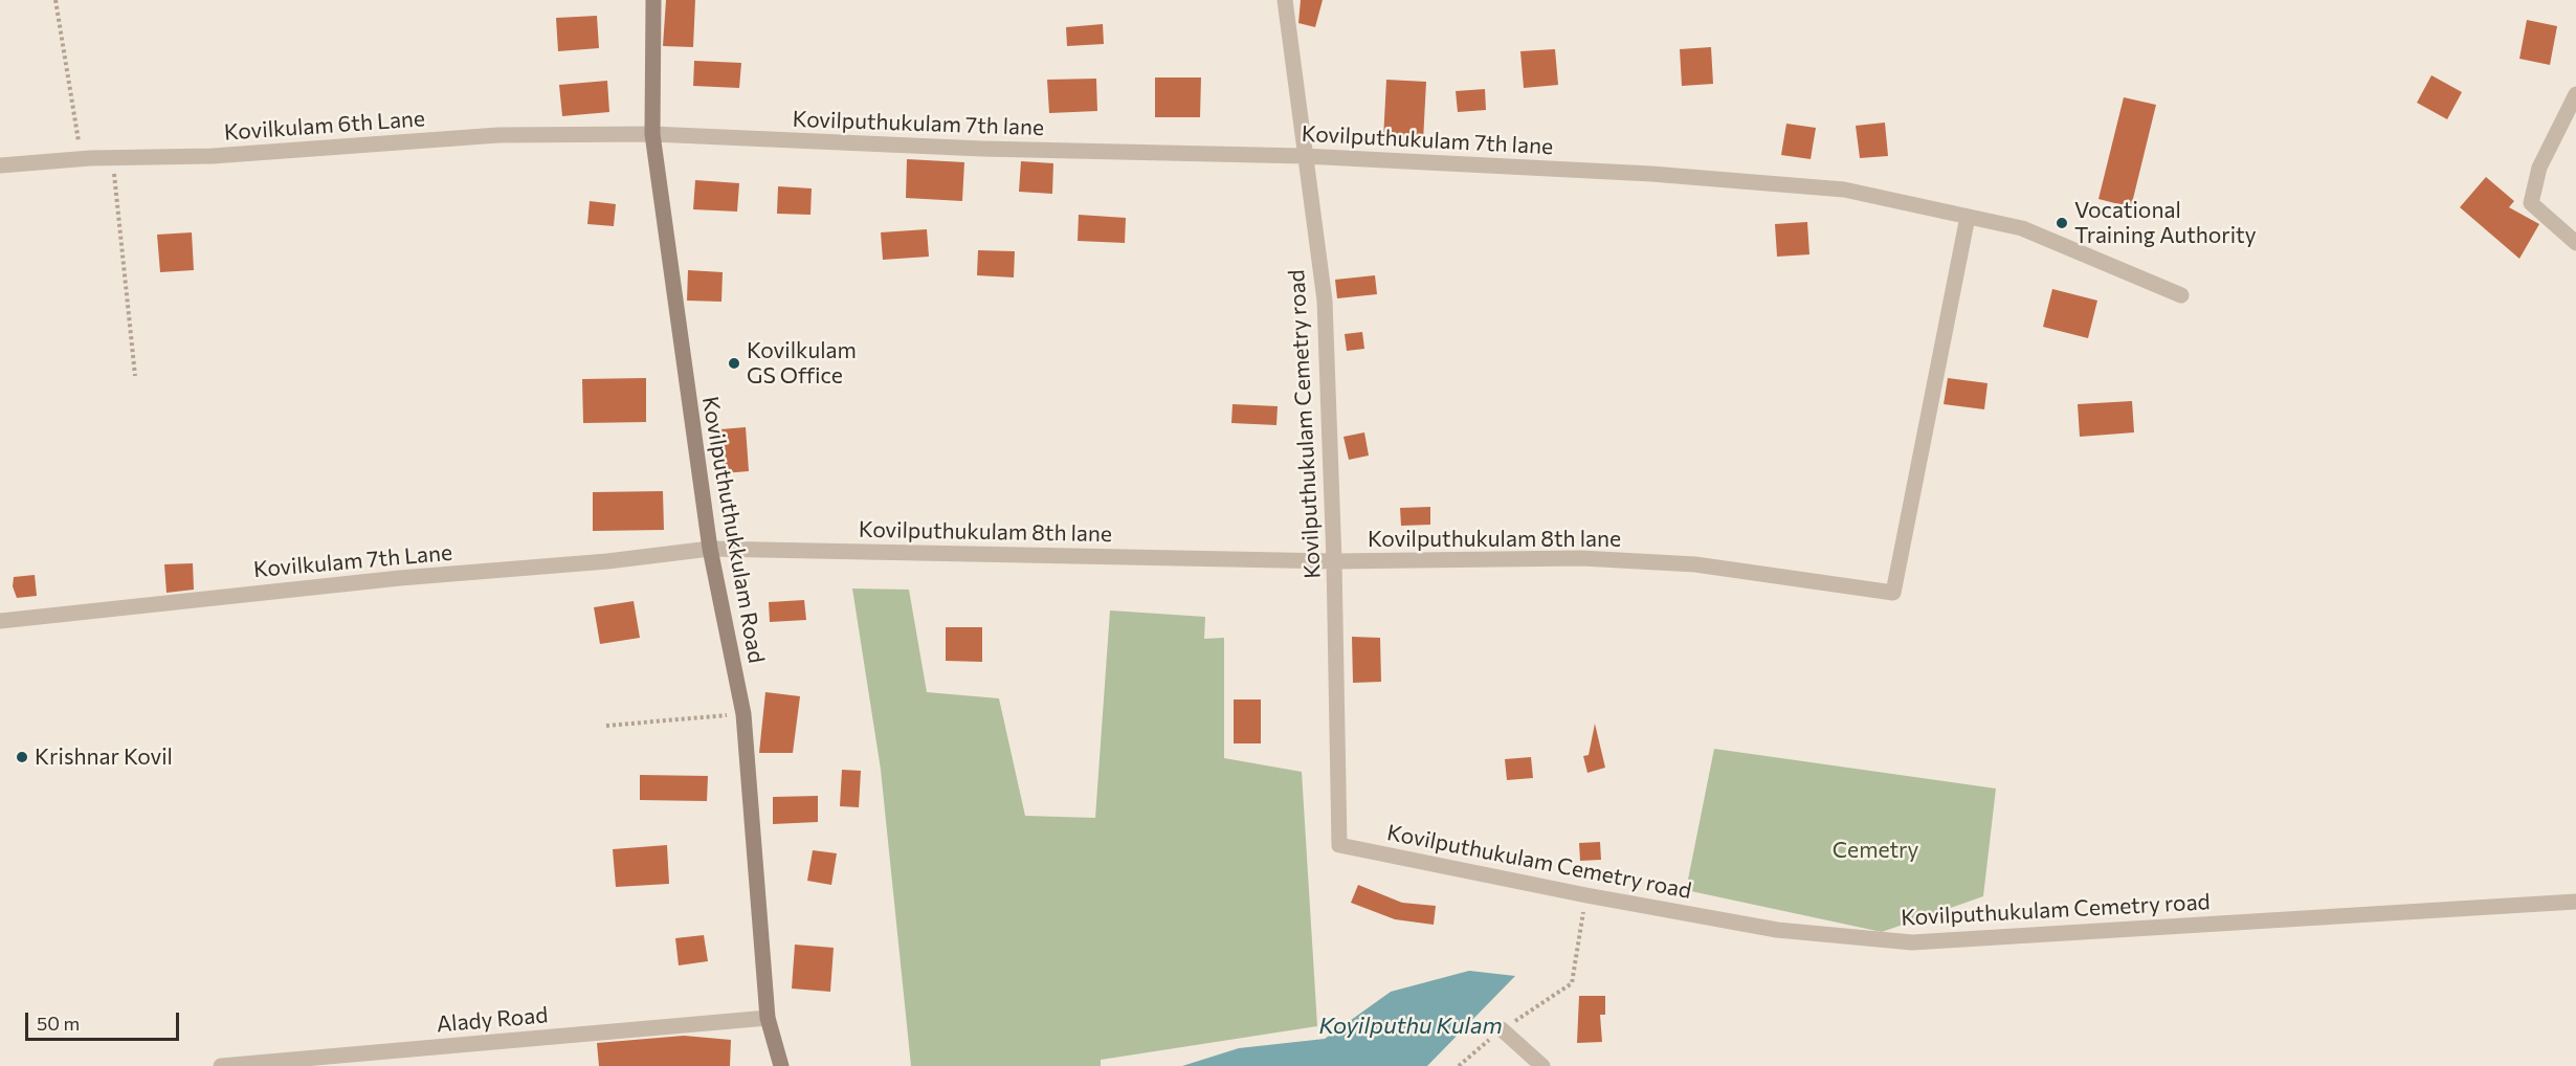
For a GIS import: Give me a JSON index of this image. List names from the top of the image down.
{
  "streets": {
    "street": [
      "Kovilputhukulam 7th lane",
      "Kovilkulam 6th Lane",
      "Kovilputhukulam Cemetry road",
      "Kovilputhuthukkulam Road",
      "Kovilputhukulam 8th lane",
      "Kovilkulam 7th Lane",
      "Alady Road"
    ]
  },
  "crossings": [
    ["Kovilputhukulam 7th lane", "Kovilkulam 6th Lane"],
    ["Kovilputhukulam 7th lane", "Kovilputhukulam Cemetry road"],
    ["Kovilputhukulam 7th lane", "Kovilputhuthukkulam Road"],
    ["Kovilputhukulam 7th lane", "Kovilputhukulam 8th lane"],
    ["Kovilkulam 6th Lane", "Kovilputhuthukkulam Road"],
    ["Kovilputhukulam Cemetry road", "Kovilputhukulam 8th lane"],
    ["Kovilputhuthukkulam Road", "Kovilputhukulam 8th lane"],
    ["Kovilputhuthukkulam Road", "Kovilkulam 7th Lane"],
    ["Kovilputhuthukkulam Road", "Alady Road"],
    ["Kovilputhukulam 8th lane", "Kovilkulam 7th Lane"]
  ],
  "water": ["Koyilputhu Kulam"],
  "parks": ["Cemetry"],
  "places": ["Vocational Training Authority", "Kovilkulam GS Office", "Krishnar Kovil"],
  "scale_bar": "50 m"
}
